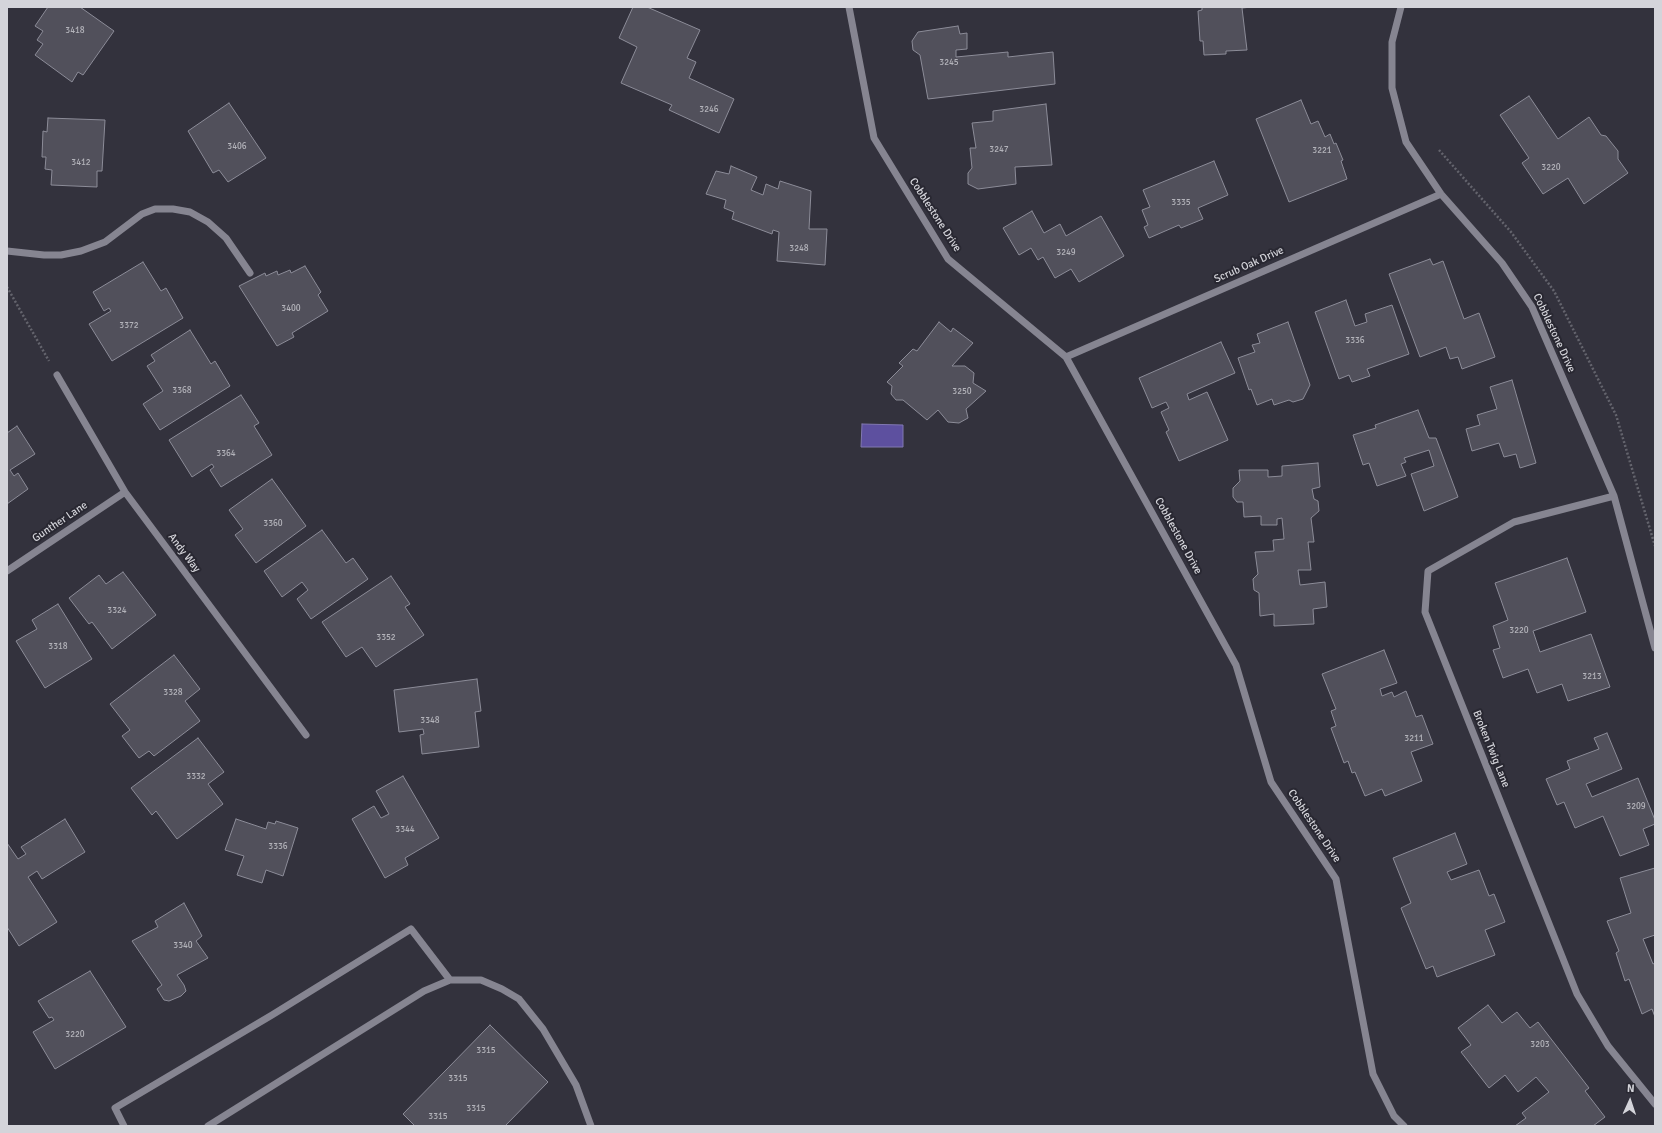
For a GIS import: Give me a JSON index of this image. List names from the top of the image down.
{
  "streets": {
    "street": [
      "Cobblestone Drive",
      "Scrub Oak Drive",
      "Gunther Lane",
      "Andy Way",
      "Broken Twig Lane"
    ]
  },
  "crossings": [
    ["Cobblestone Drive", "Scrub Oak Drive"],
    ["Cobblestone Drive", "Broken Twig Lane"],
    ["Gunther Lane", "Andy Way"]
  ],
  "house_numbers": [
    "3418",
    "3245",
    "3246",
    "3406",
    "3247",
    "3221",
    "3412",
    "3220",
    "3335",
    "3248",
    "3249",
    "3400",
    "3372",
    "3336",
    "3368",
    "3250",
    "3364",
    "3360",
    "3324",
    "3220",
    "3352",
    "3318",
    "3213",
    "3328",
    "3348",
    "3211",
    "3332",
    "3209",
    "3344",
    "3336",
    "3340",
    "3220",
    "3203",
    "3315",
    "3315",
    "3315",
    "3315"
  ],
  "north": "top"
}
